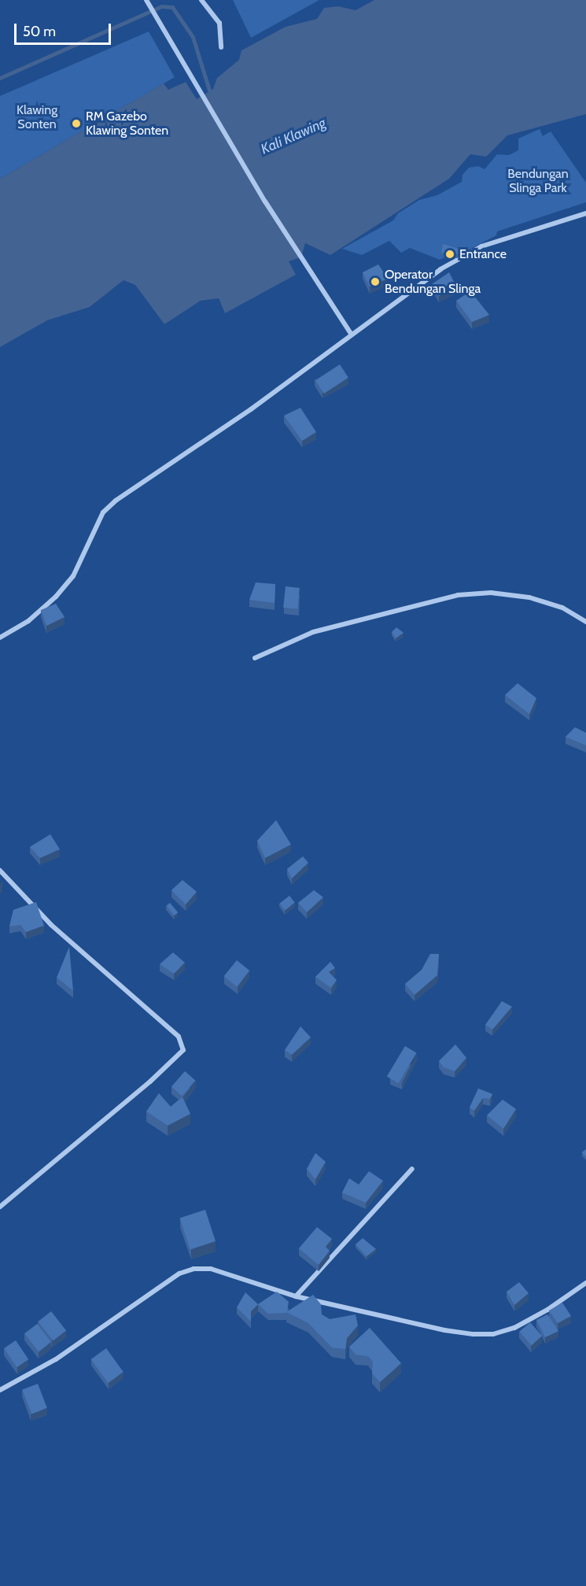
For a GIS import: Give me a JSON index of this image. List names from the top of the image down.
{
  "water": ["Kali Klawing"],
  "parks": ["Klawing Sonten", "Bendungan Slinga Park"],
  "places": ["RM Gazebo Klawing Sonten", "Entrance", "Operator Bendungan Slinga"],
  "scale_bar": "50 m"
}
